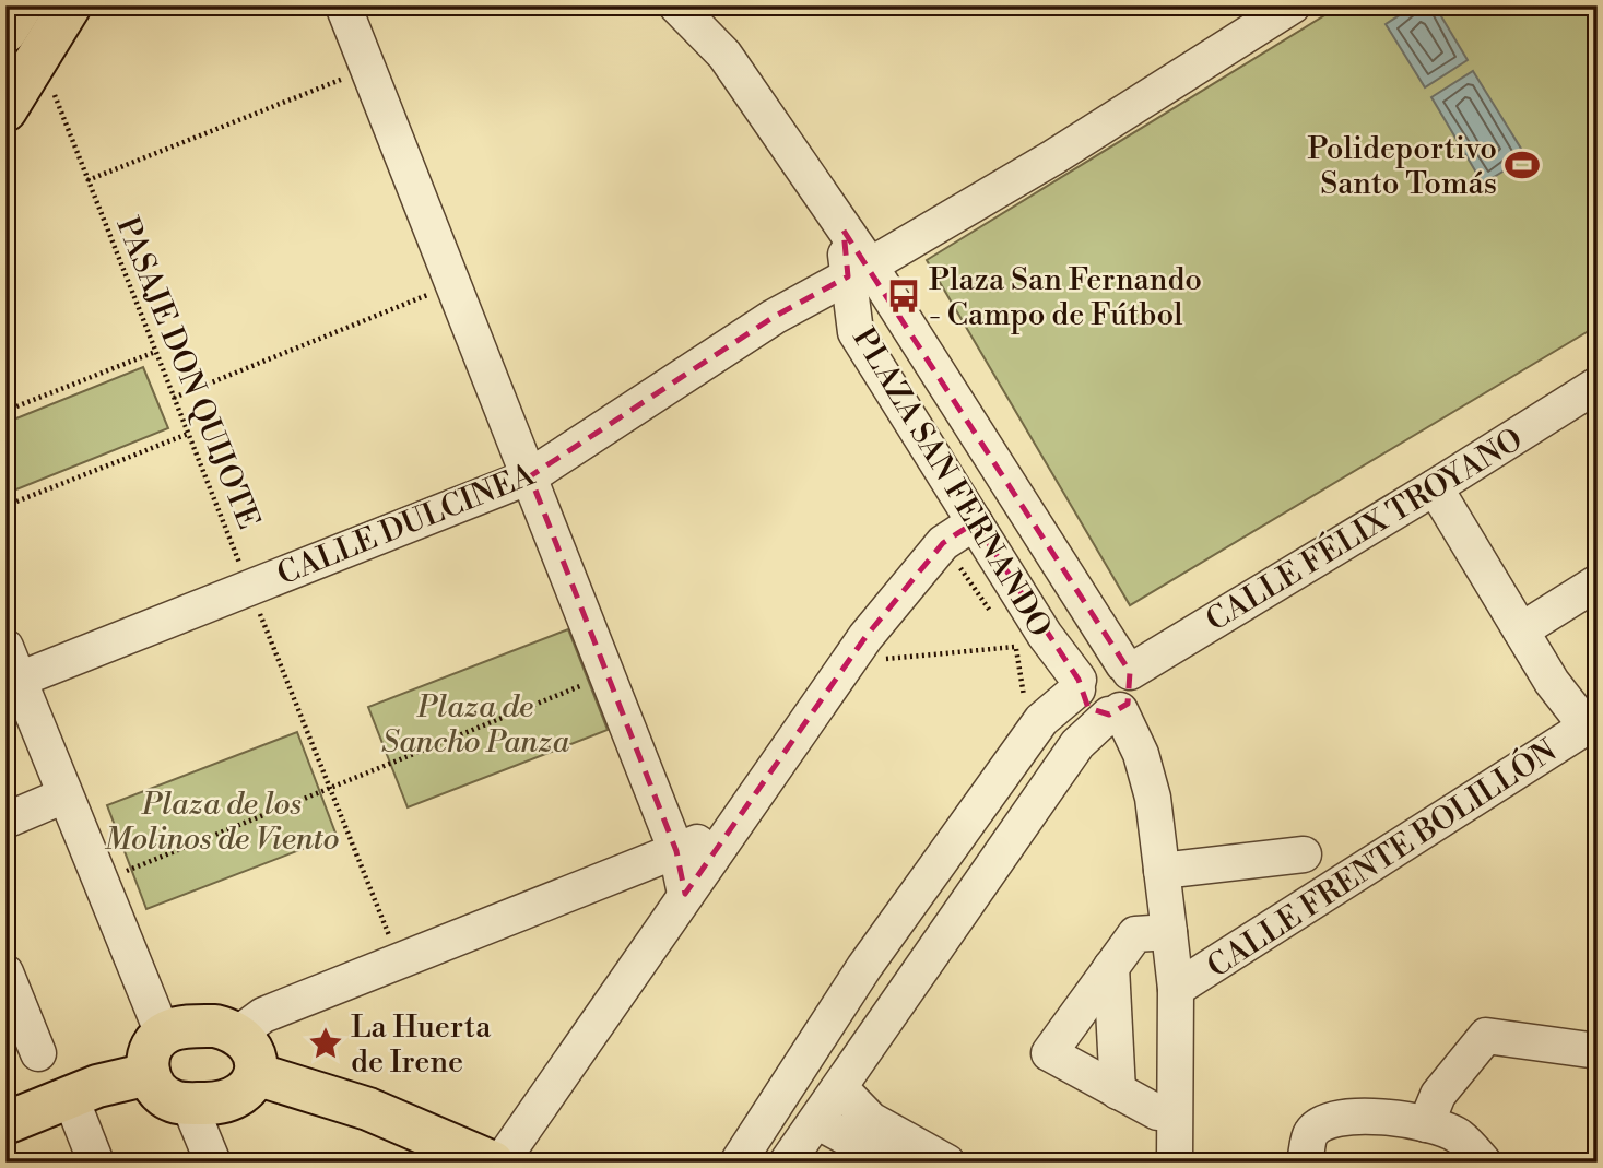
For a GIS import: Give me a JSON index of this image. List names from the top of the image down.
{
  "streets": {
    "street": [
      "PLAZA SAN FERNANDO",
      "CALLE DULCINEA",
      "CALLE FÉLIX TROYANO",
      "CALLE FRENTE BOLILLÓN"
    ],
    "path": ["PASAJE DON QUIJOTE"]
  },
  "crossings": [
    ["PASAJE DON QUIJOTE", "CALLE DULCINEA"],
    ["PLAZA SAN FERNANDO", "CALLE DULCINEA"],
    ["PLAZA SAN FERNANDO", "CALLE FÉLIX TROYANO"]
  ],
  "parks": ["Plaza de Sancho Panza", "Plaza de los Molinos de Viento"],
  "places": {
    "sports": ["Polideportivo Santo Tomás"],
    "bus stop": ["Plaza San Fernando - Campo de Fútbol"],
    "place": ["La Huerta de Irene"]
  }
}
